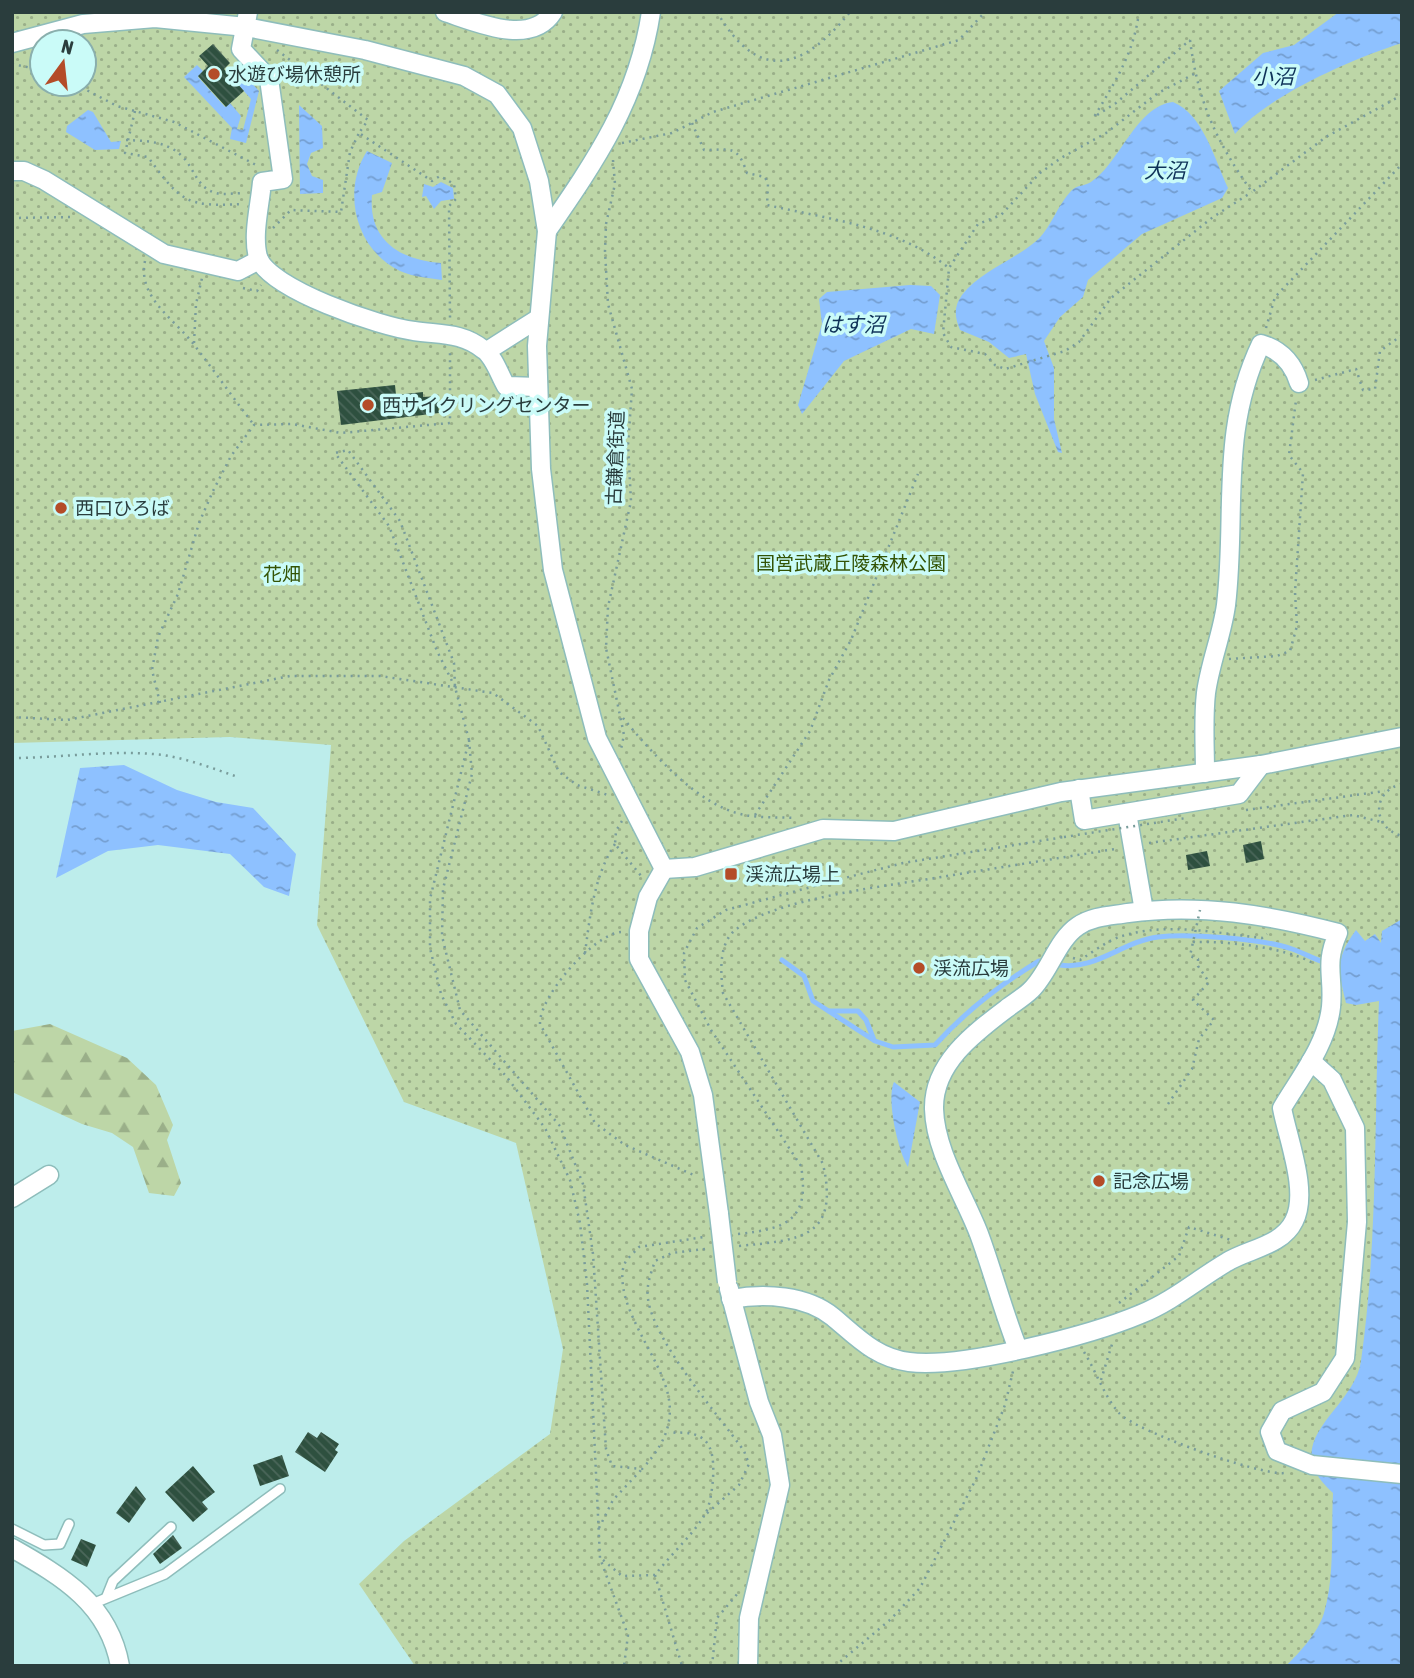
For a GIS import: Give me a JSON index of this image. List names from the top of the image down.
{
  "streets": {
    "path": ["古鎌倉街道"]
  },
  "water": ["小沼", "大沼", "はす沼"],
  "parks": ["国営武蔵丘陵森林公園", "花畑"],
  "places": {
    "other": [
      "水遊び場休憩所",
      "西サイクリングセンター",
      "西口ひろば",
      "渓流広場",
      "記念広場"
    ],
    "transit": ["渓流広場上"]
  },
  "north": "top"
}
